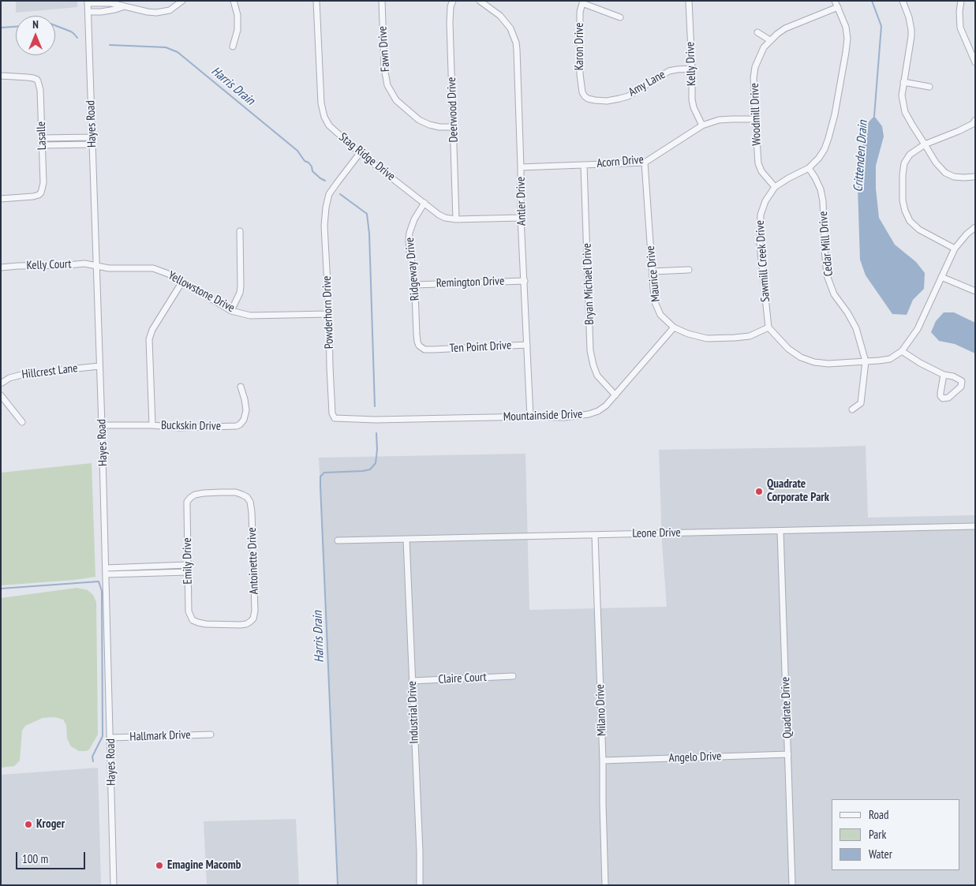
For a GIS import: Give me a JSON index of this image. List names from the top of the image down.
{
  "streets": {
    "street": [
      "Karon Drive",
      "Fawn Drive",
      "Kelly Drive",
      "Amy Lane",
      "Deerwood Drive",
      "Woodmill Drive",
      "Hayes Road",
      "Lasalle",
      "Stag Ridge Drive",
      "Acorn Drive",
      "Antler Drive",
      "Cedar Mill Drive",
      "Sawmill Creek Drive",
      "Kelly Court",
      "Ridgeway Drive",
      "Maurice Drive",
      "Remington Drive",
      "Bryan Michael Drive",
      "Yellowstone Drive",
      "Powderhorn Drive",
      "Ten Point Drive",
      "Hillcrest Lane",
      "Mountainside Drive",
      "Buckskin Drive",
      "Leone Drive",
      "Emily Drive",
      "Antoinette Drive",
      "Claire Court",
      "Quadrate Drive",
      "Milano Drive",
      "Industrial Drive",
      "Hallmark Drive",
      "Angelo Drive"
    ]
  },
  "crossings": [
    ["Karon Drive", "Amy Lane"],
    ["Fawn Drive", "Deerwood Drive"],
    ["Kelly Drive", "Amy Lane"],
    ["Kelly Drive", "Acorn Drive"],
    ["Deerwood Drive", "Stag Ridge Drive"],
    ["Woodmill Drive", "Acorn Drive"],
    ["Woodmill Drive", "Sawmill Creek Drive"],
    ["Hayes Road", "Kelly Court"],
    ["Hayes Road", "Yellowstone Drive"],
    ["Hayes Road", "Hillcrest Lane"],
    ["Hayes Road", "Buckskin Drive"],
    ["Hayes Road", "Hallmark Drive"],
    ["Stag Ridge Drive", "Antler Drive"],
    ["Stag Ridge Drive", "Ridgeway Drive"],
    ["Stag Ridge Drive", "Powderhorn Drive"],
    ["Acorn Drive", "Antler Drive"],
    ["Acorn Drive", "Maurice Drive"],
    ["Acorn Drive", "Bryan Michael Drive"],
    ["Antler Drive", "Remington Drive"],
    ["Antler Drive", "Ten Point Drive"],
    ["Antler Drive", "Mountainside Drive"],
    ["Cedar Mill Drive", "Sawmill Creek Drive"],
    ["Sawmill Creek Drive", "Maurice Drive"],
    ["Kelly Court", "Yellowstone Drive"],
    ["Ridgeway Drive", "Remington Drive"],
    ["Ridgeway Drive", "Ten Point Drive"],
    ["Maurice Drive", "Mountainside Drive"],
    ["Bryan Michael Drive", "Mountainside Drive"],
    ["Yellowstone Drive", "Powderhorn Drive"],
    ["Powderhorn Drive", "Mountainside Drive"],
    ["Leone Drive", "Quadrate Drive"],
    ["Leone Drive", "Milano Drive"],
    ["Leone Drive", "Industrial Drive"],
    ["Emily Drive", "Antoinette Drive"],
    ["Claire Court", "Industrial Drive"],
    ["Quadrate Drive", "Angelo Drive"],
    ["Milano Drive", "Angelo Drive"]
  ],
  "water": ["Harris Drain", "Crittenden Drain"],
  "places": ["Quadrate Corporate Park", "Kroger", "Emagine Macomb"],
  "legend": ["Road", "Park", "Water"],
  "scale_bar": "100 m",
  "north": "top"
}
